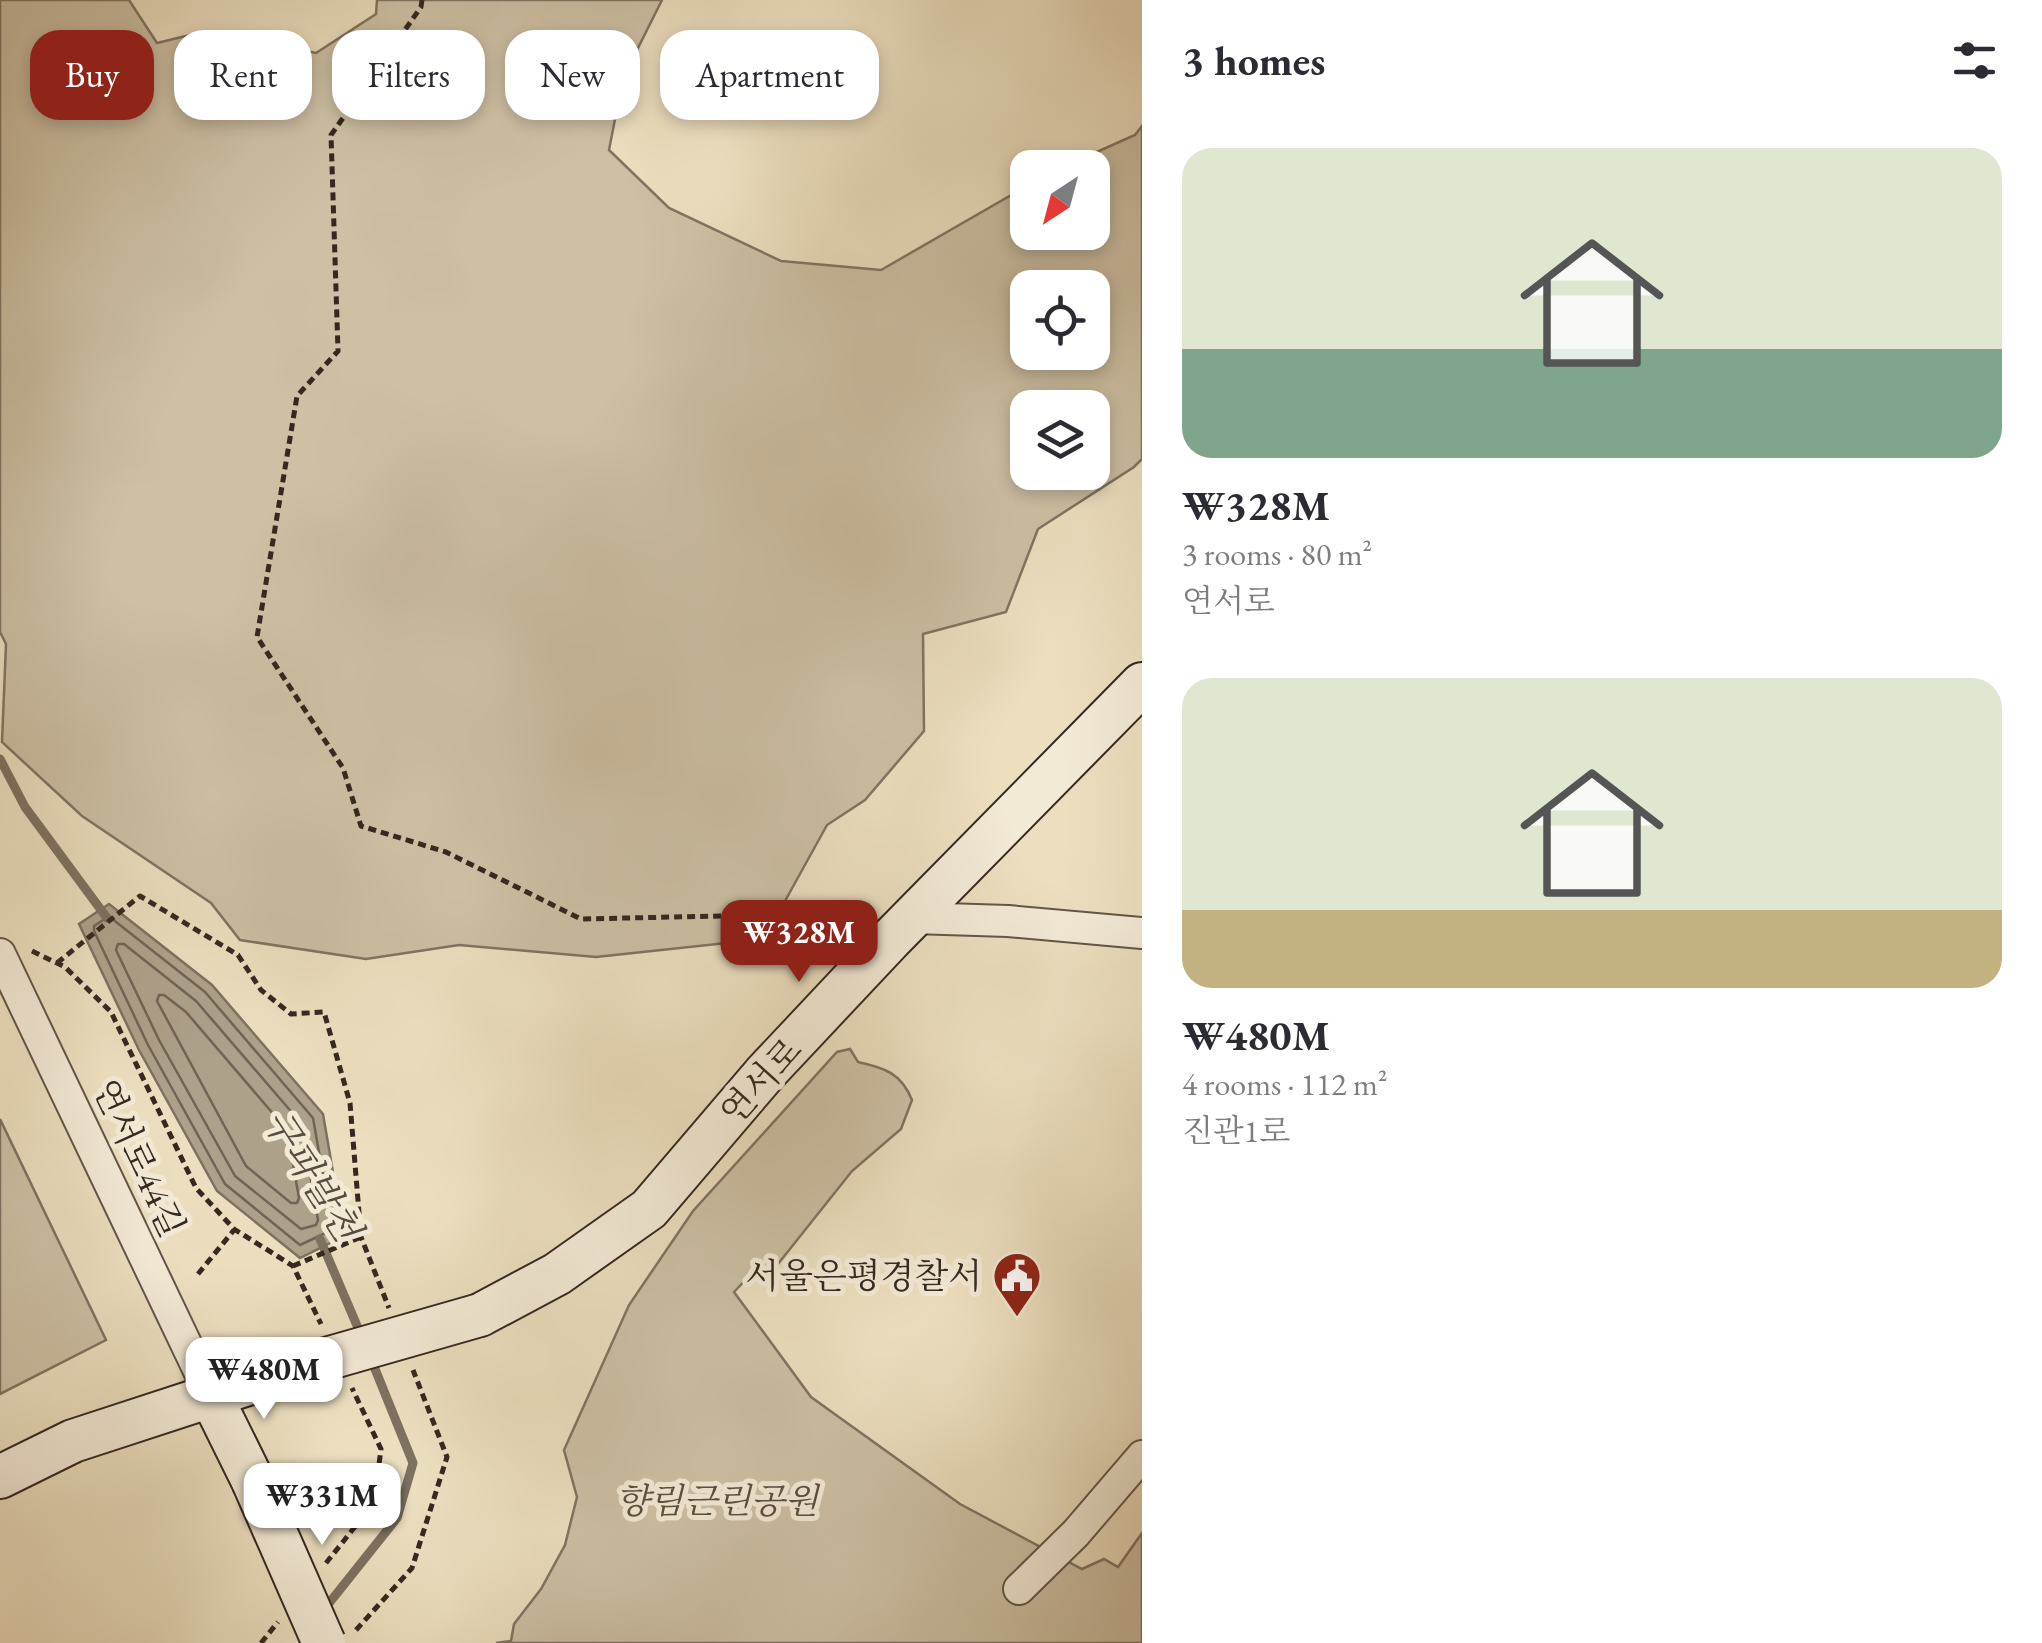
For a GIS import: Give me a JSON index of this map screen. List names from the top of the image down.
{
  "streets": {
    "main road": ["연서로"],
    "street": ["연서로44길"]
  },
  "water": ["구파발천"],
  "parks": ["향림근린공원"],
  "places": {
    "public building": ["서울은평경찰서"]
  },
  "north": "bottom left",
  "page": {
    "heading": "3 homes",
    "chip": [
      "Buy",
      "Rent",
      "Filters",
      "New",
      "Apartment"
    ],
    "list": [
      {
        "name": "₩328M",
        "note": "3 rooms · 80 m² · 연서로"
      },
      {
        "name": "₩480M",
        "note": "4 rooms · 112 m² · 진관1로"
      }
    ],
    "price": ["₩328M", "₩480M", "₩331M"]
  }
}
